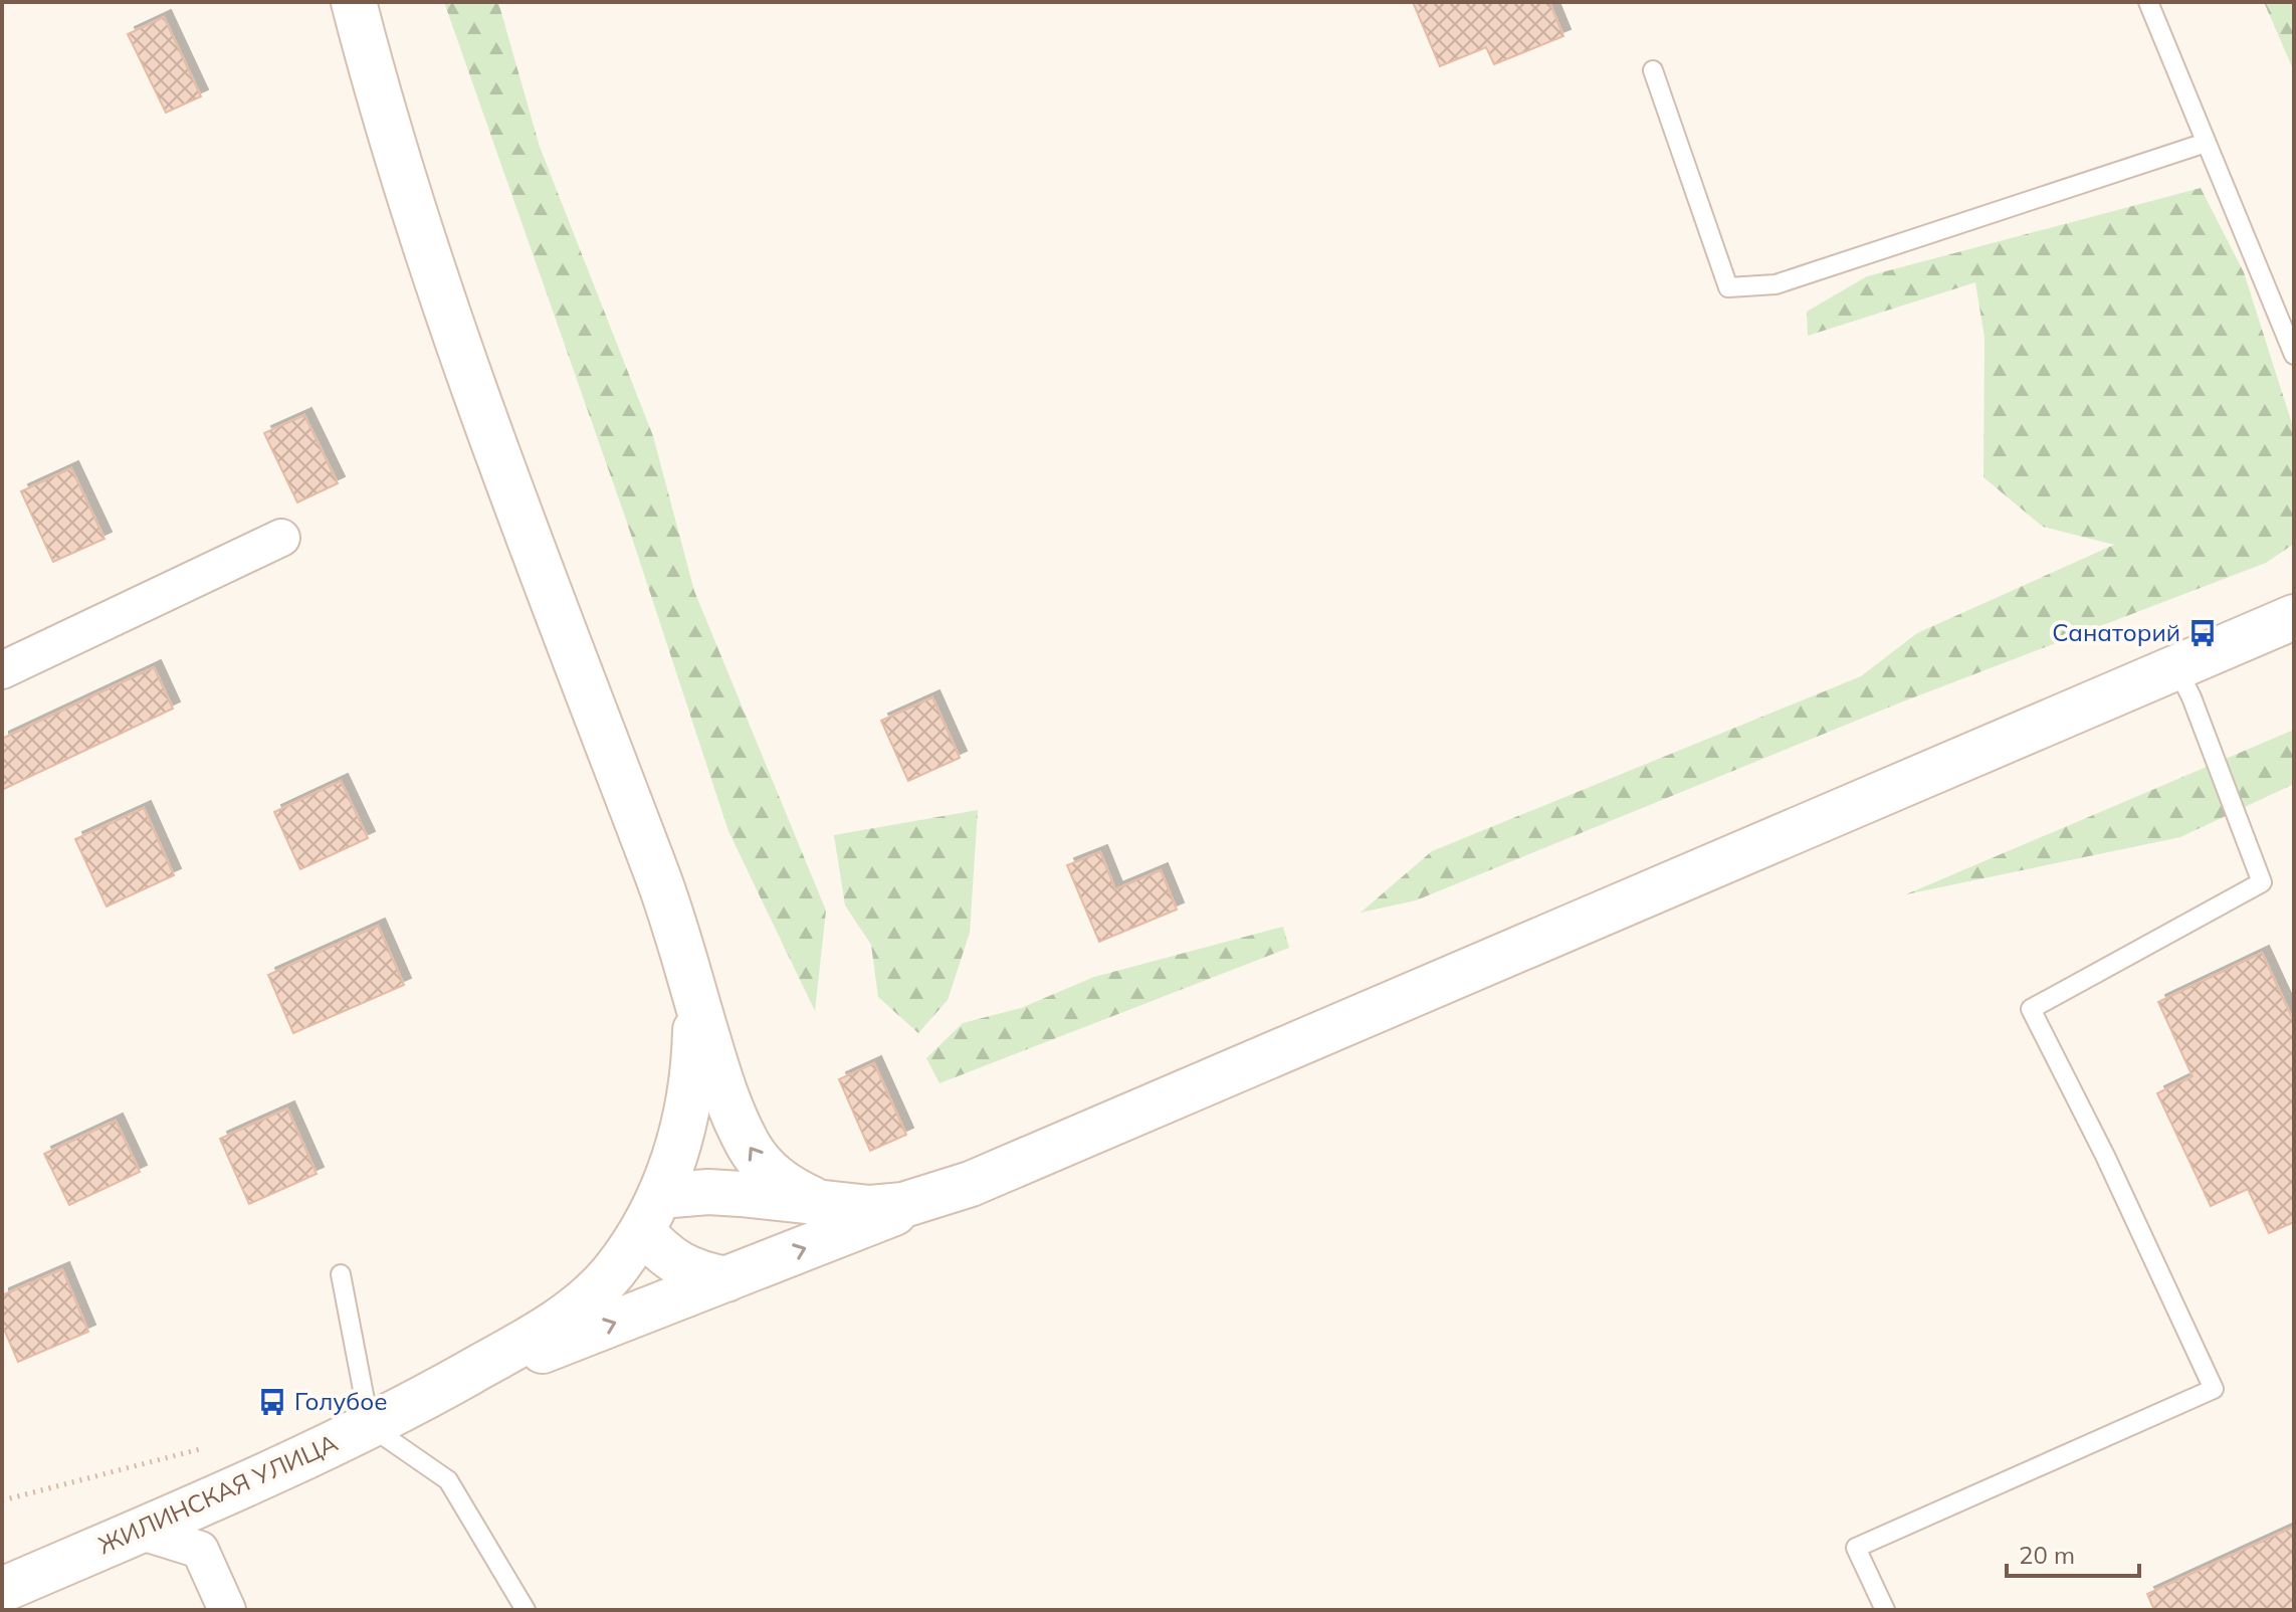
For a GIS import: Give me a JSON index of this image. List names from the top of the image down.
{
  "streets": {
    "street": ["ЖИЛИНСКАЯ УЛИЦА"]
  },
  "places": {
    "bus stop": ["Санаторий", "Голубое"]
  },
  "scale_bar": "20 m"
}
